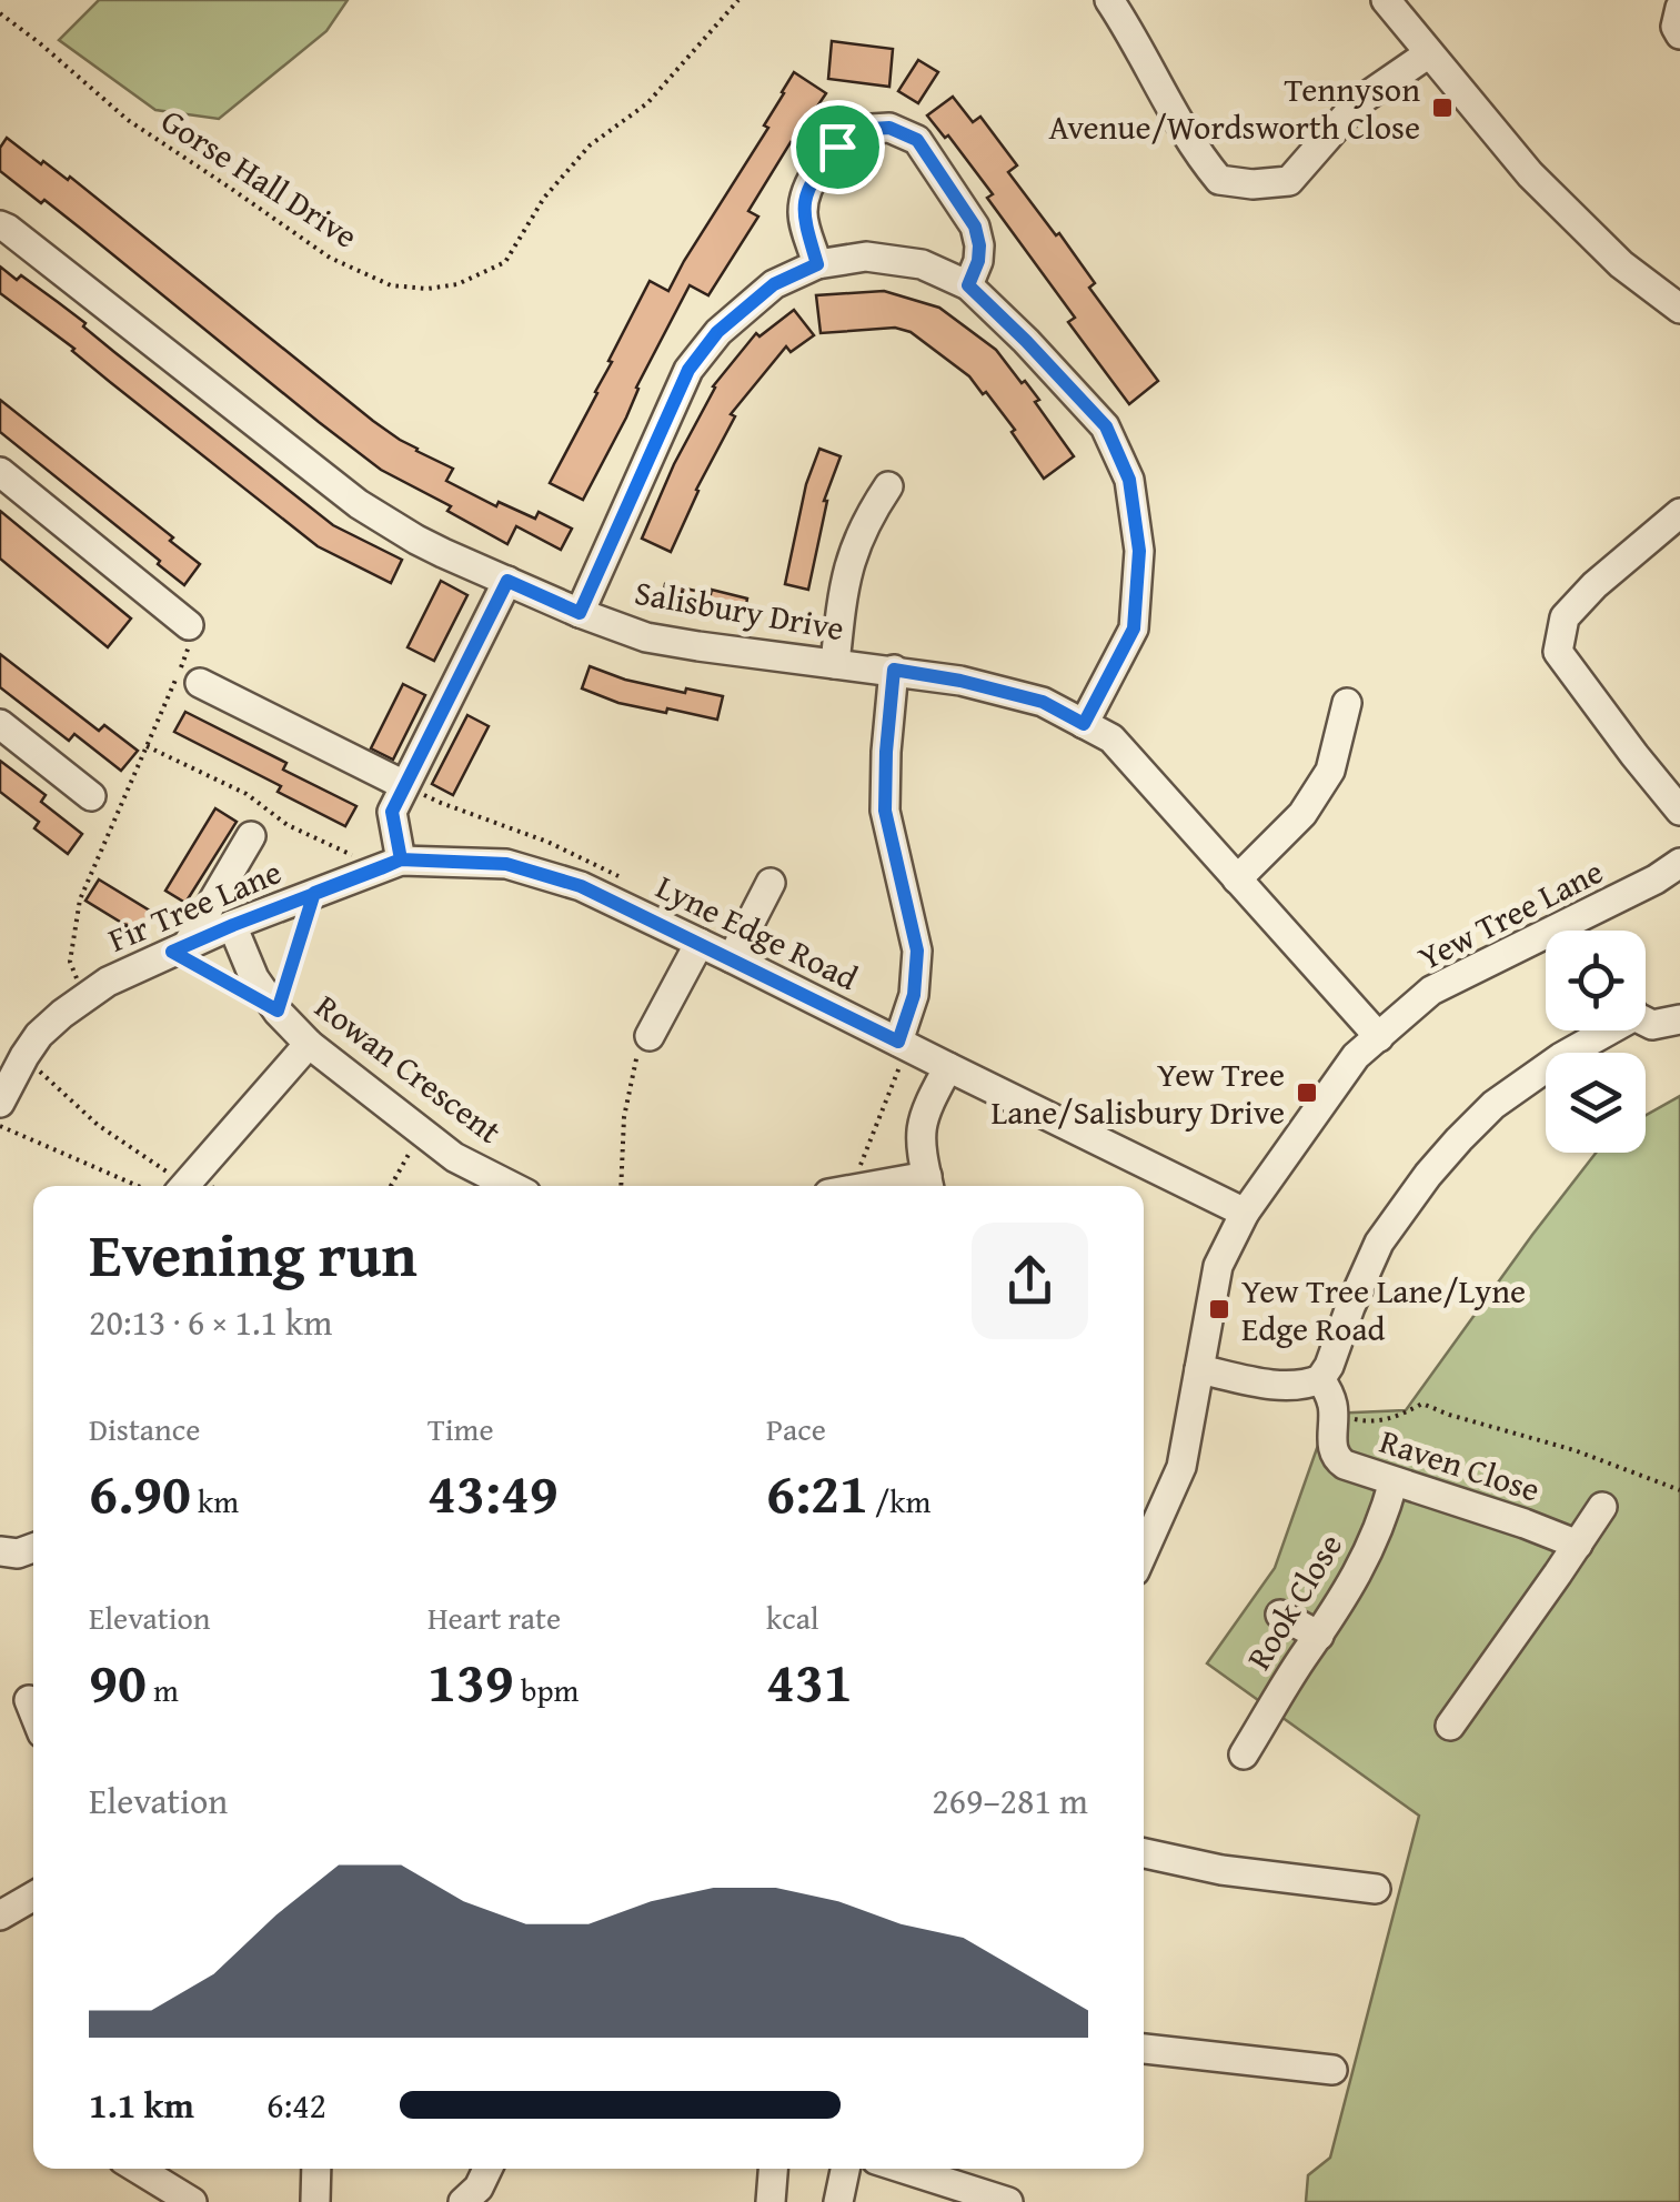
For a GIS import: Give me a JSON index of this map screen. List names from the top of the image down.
{
  "streets": {
    "street": [
      "Salisbury Drive",
      "Fir Tree Lane",
      "Yew Tree Lane",
      "Lyne Edge Road",
      "Rowan Crescent",
      "Raven Close",
      "Rook Close"
    ],
    "path": ["Gorse Hall Drive"]
  },
  "crossings": [
    ["Salisbury Drive", "Yew Tree Lane"],
    ["Fir Tree Lane", "Lyne Edge Road"],
    ["Fir Tree Lane", "Rowan Crescent"],
    ["Yew Tree Lane", "Lyne Edge Road"],
    ["Raven Close", "Rook Close"]
  ],
  "places": {
    "transit": ["Tennyson Avenue/Wordsworth Close", "Yew Tree Lane/Salisbury Drive", "Yew Tree Lane/Lyne Edge Road"]
  },
  "page": {
    "heading": ["Evening run", "20:13 · 6 × 1.1 km"],
    "stats": [
      ["Distance", "6.90 km"],
      ["Time", "43:49"],
      ["Pace", "6:21 /km"],
      ["Elevation", "90 m"],
      ["Heart rate", "139 bpm"],
      ["kcal", "431"]
    ],
    "chart": ["Elevation", "269–281 m"],
    "list": [
      {
        "name": "1.1 km",
        "note": "6:42"
      }
    ]
  }
}
